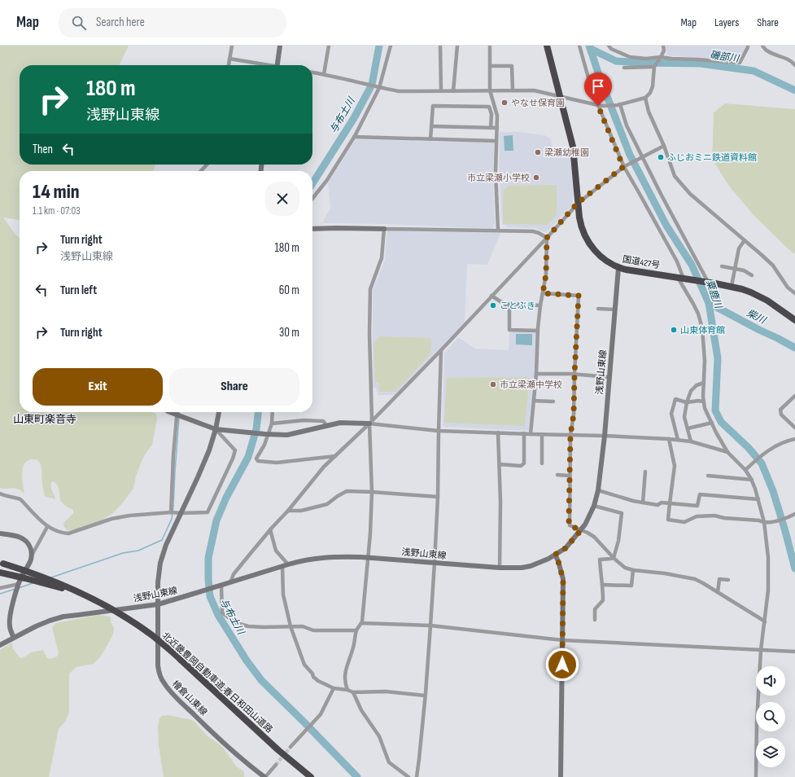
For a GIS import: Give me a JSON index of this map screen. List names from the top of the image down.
{
  "streets": {
    "highway": ["国道427号", "北近畿豊岡自動車道;春日和田山道路"],
    "main road": ["浅野山東線", "檜倉山東線"]
  },
  "crossings": [
    ["国道427号", "浅野山東線"],
    ["浅野山東線", "檜倉山東線"]
  ],
  "districts": ["山東町楽音寺"],
  "water": [
    "磯部川",
    "与布土川",
    "粟鹿川",
    "柴川"
  ],
  "places": [
    "やなせ保育園",
    "梁瀬幼稚園",
    "ふじおミニ鉄道資料館",
    "市立梁瀬小学校",
    "ことぶき",
    "山東体育館",
    "市立梁瀬中学校"
  ],
  "page": {
    "header": "Map",
    "search": "Search here",
    "nav": ["Map", "Layers", "Share"],
    "turn": ["180 m", "浅野山東線"],
    "then": "Then",
    "heading": ["14 min", "1.1 km · 07:03"],
    "list": [
      {
        "name": "Turn right",
        "note": "浅野山東線",
        "value": "180 m"
      },
      {
        "name": "Turn left",
        "value": "60 m"
      },
      {
        "name": "Turn right",
        "value": "30 m"
      }
    ],
    "buttons": ["Exit", "Share"]
  }
}
